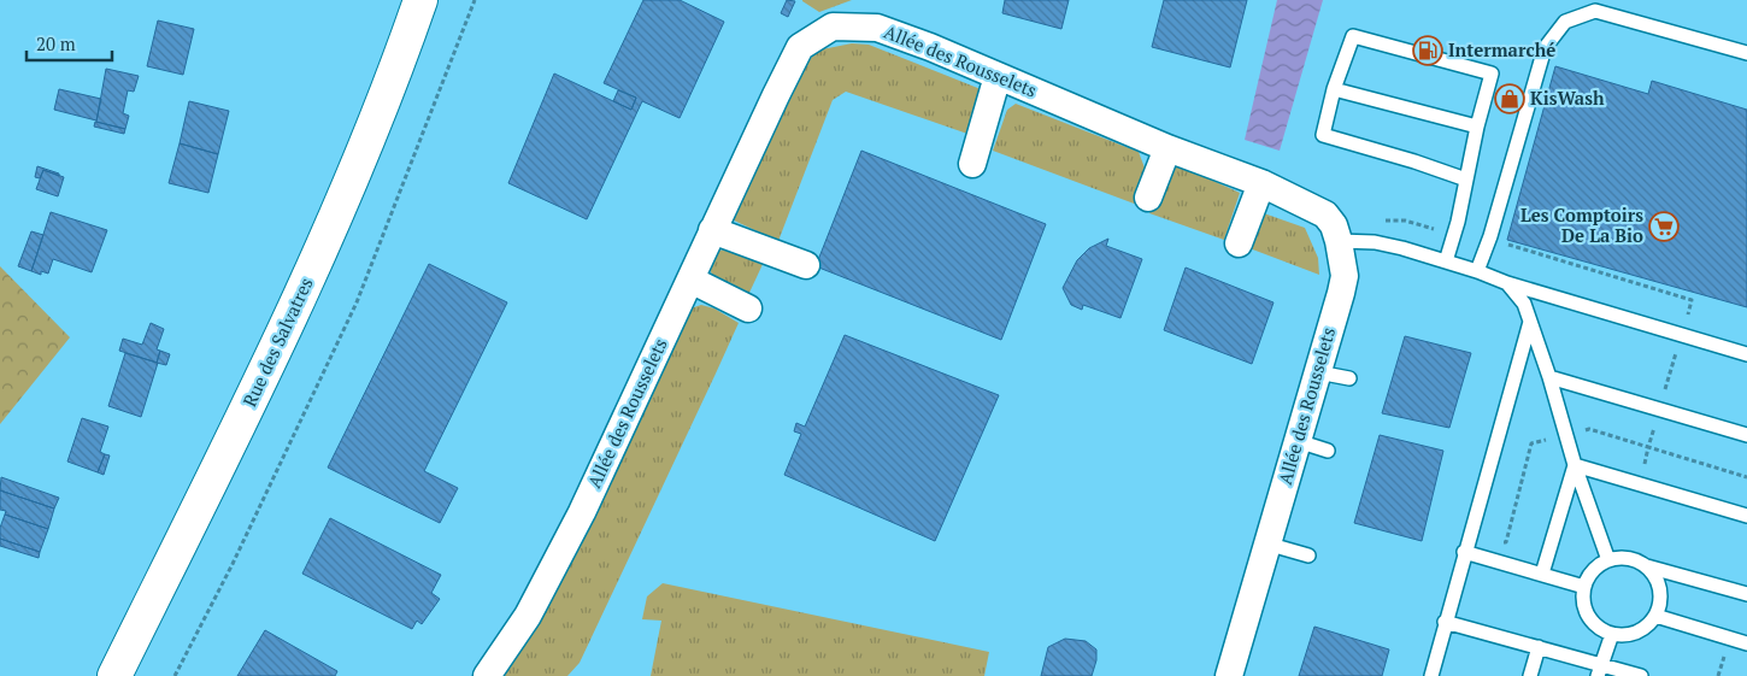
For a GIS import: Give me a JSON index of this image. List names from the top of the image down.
{
  "streets": {
    "street": ["Allée des Rousselets", "Rue des Salvatres"]
  },
  "places": {
    "fuel station": ["Intermarché"],
    "shop": ["KisWash"],
    "supermarket": ["Les Comptoirs De La Bio"]
  },
  "scale_bar": "20 m"
}
